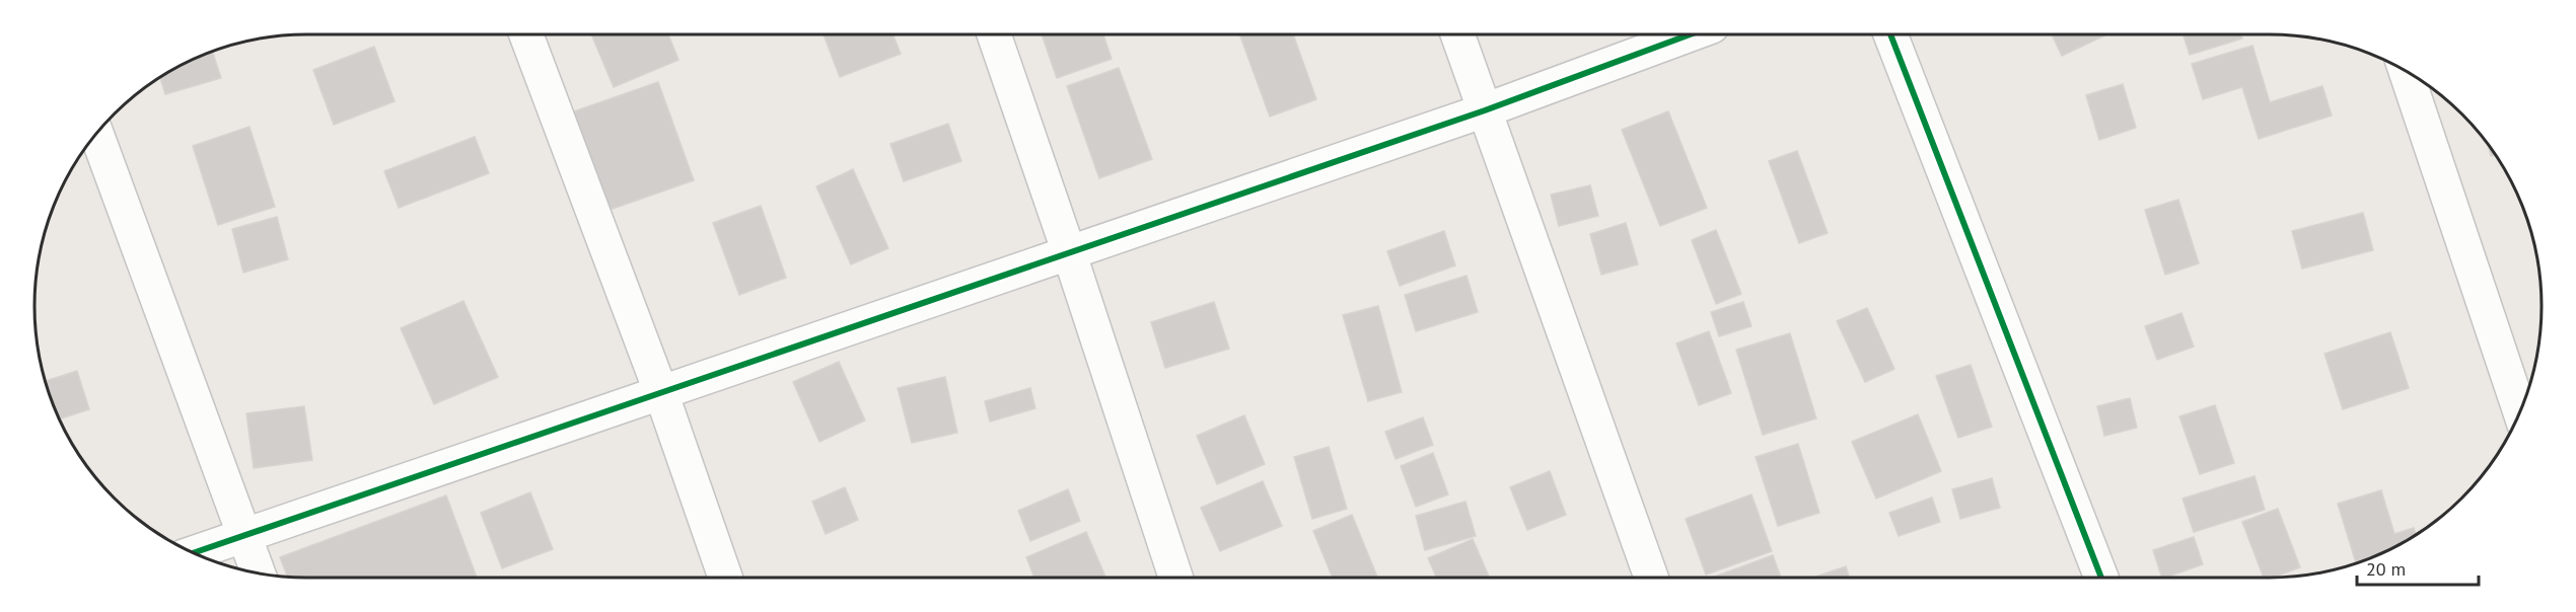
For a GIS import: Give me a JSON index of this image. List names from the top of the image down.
{
  "scale_bar": "20 m"
}
